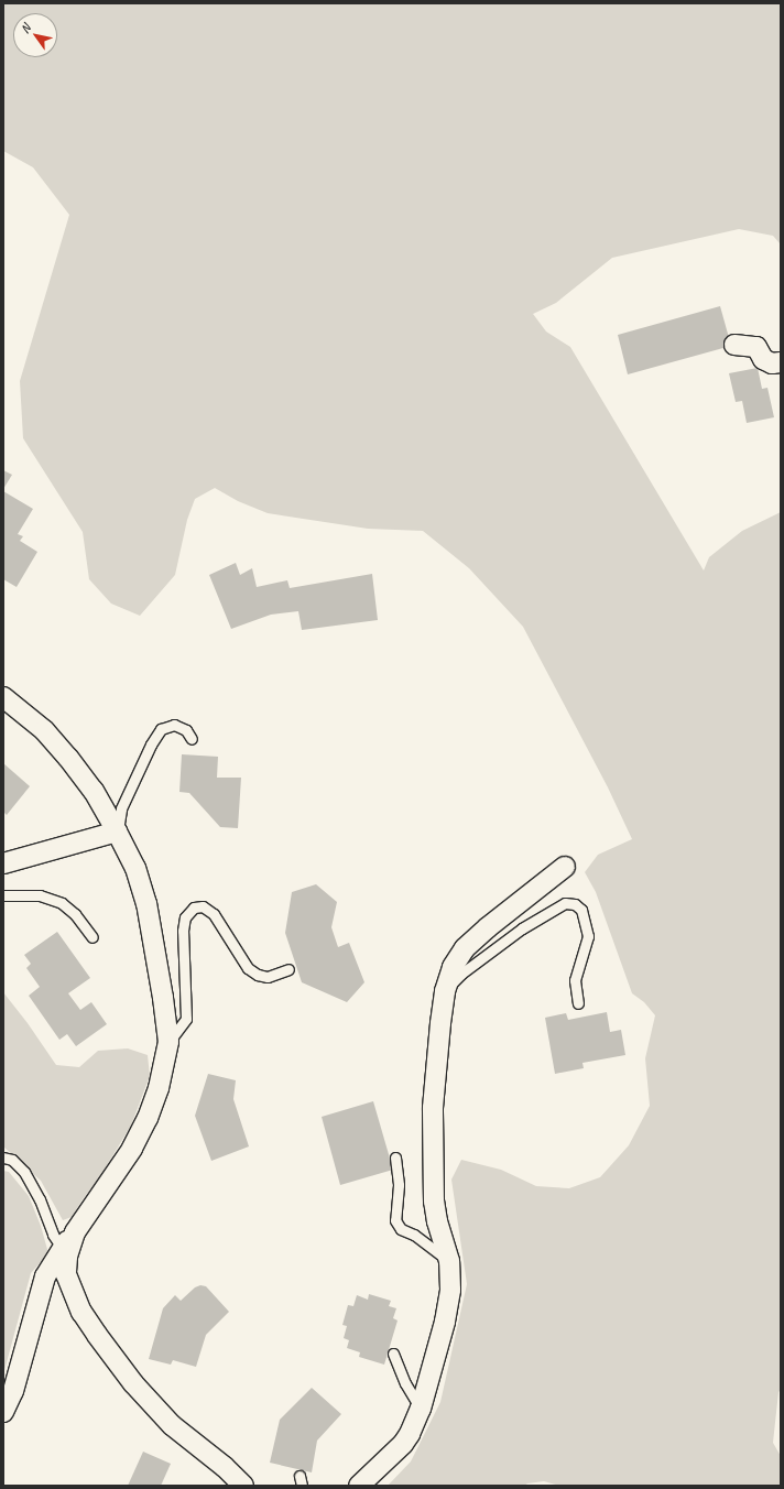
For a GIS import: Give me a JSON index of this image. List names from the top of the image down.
{
  "north": "top left"
}
